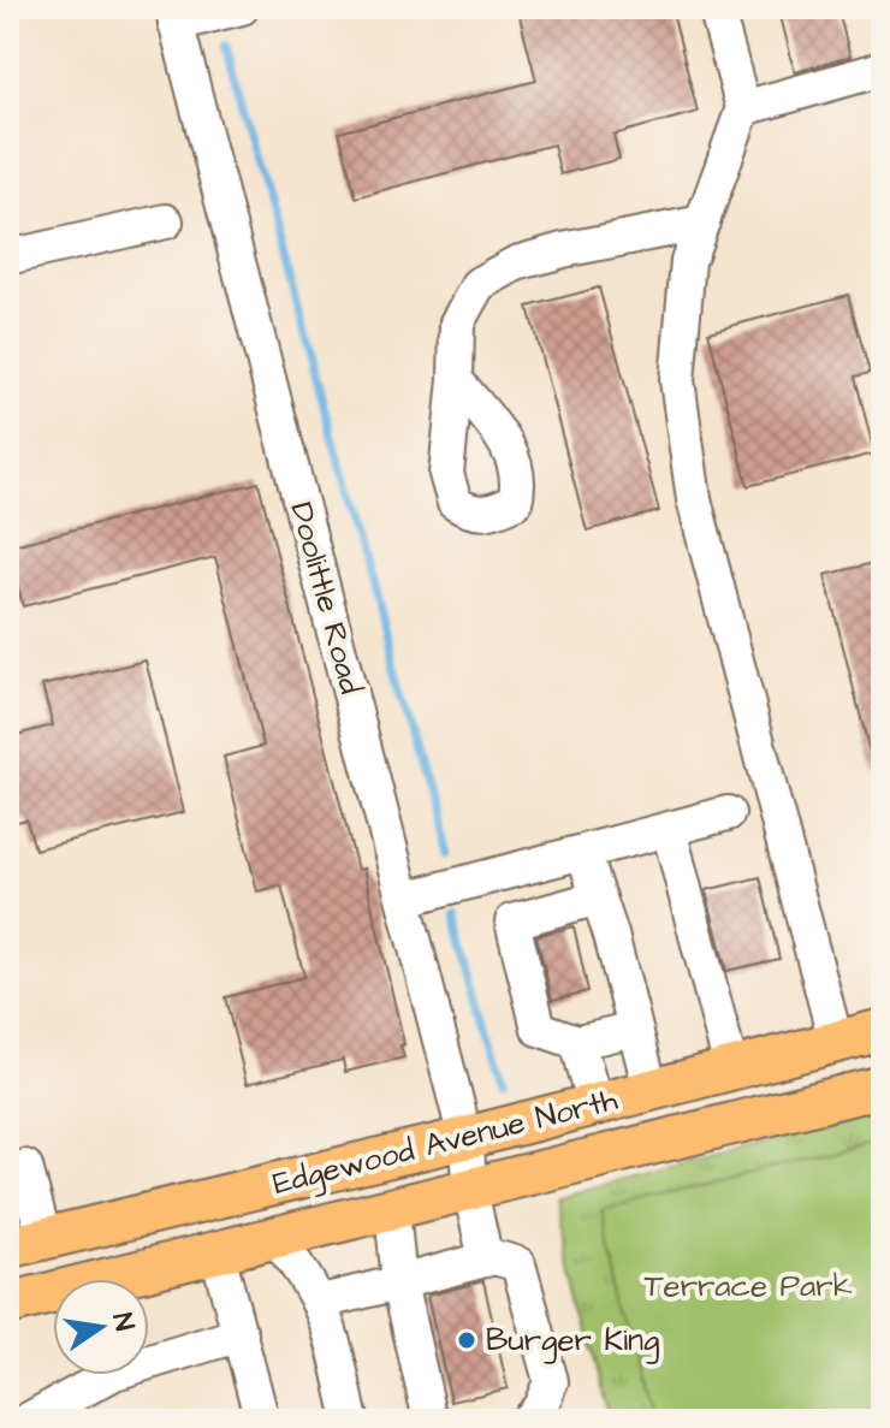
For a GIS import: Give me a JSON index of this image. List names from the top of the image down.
{
  "streets": {
    "main road": ["Edgewood Avenue North"],
    "street": ["Doolittle Road"]
  },
  "crossings": [
    ["Doolittle Road", "Edgewood Avenue North"]
  ],
  "parks": ["Terrace Park"],
  "places": ["Burger King"],
  "north": "right"
}
